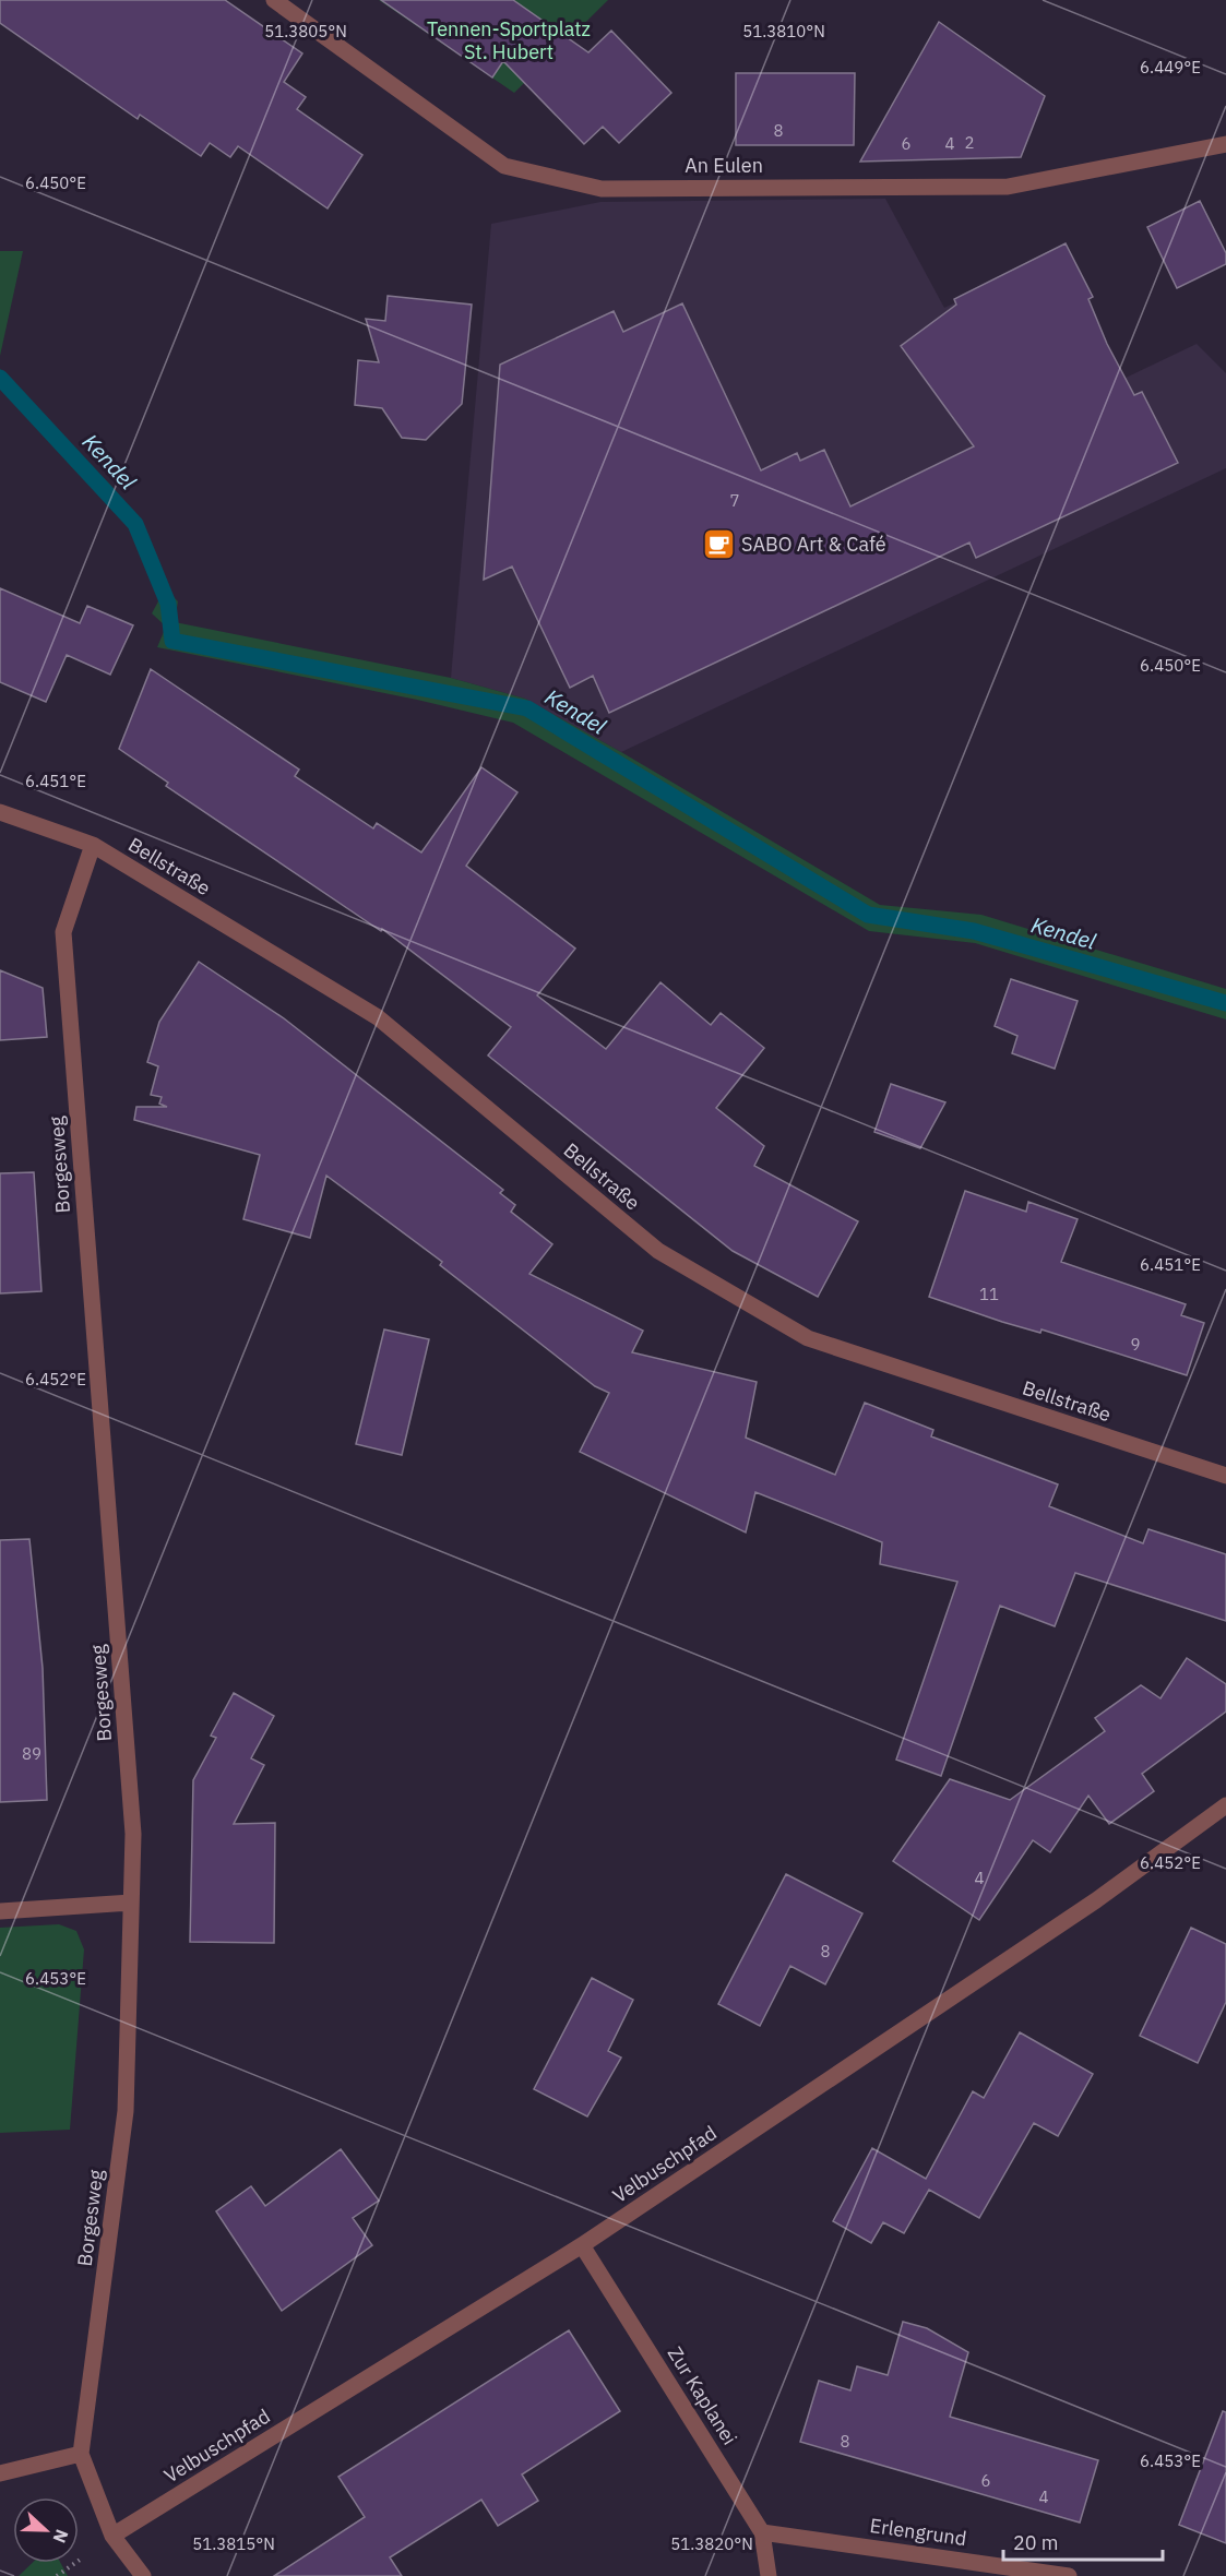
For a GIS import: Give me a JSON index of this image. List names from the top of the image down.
{
  "streets": {
    "street": [
      "An Eulen",
      "Bellstraße",
      "Borgesweg",
      "Velbuschpfad",
      "Zur Kaplanei",
      "Erlengrund"
    ]
  },
  "crossings": [
    ["Bellstraße", "Borgesweg"],
    ["Borgesweg", "Velbuschpfad"],
    ["Velbuschpfad", "Zur Kaplanei"],
    ["Zur Kaplanei", "Erlengrund"]
  ],
  "water": ["Kendel"],
  "parks": ["Tennen-Sportplatz St. Hubert"],
  "places": {
    "cafe": ["SABO Art & Café"]
  },
  "house_numbers": [
    "8",
    "2",
    "6",
    "4",
    "7",
    "11",
    "9",
    "89",
    "4",
    "8",
    "8",
    "6",
    "4"
  ],
  "scale_bar": "20 m",
  "north": "right",
  "coordinates": [
    "51.3805°N",
    "51.3810°N",
    "6.449°E",
    "6.450°E",
    "6.451°E",
    "6.452°E",
    "6.453°E",
    "51.3815°N",
    "51.3820°N"
  ]
}
